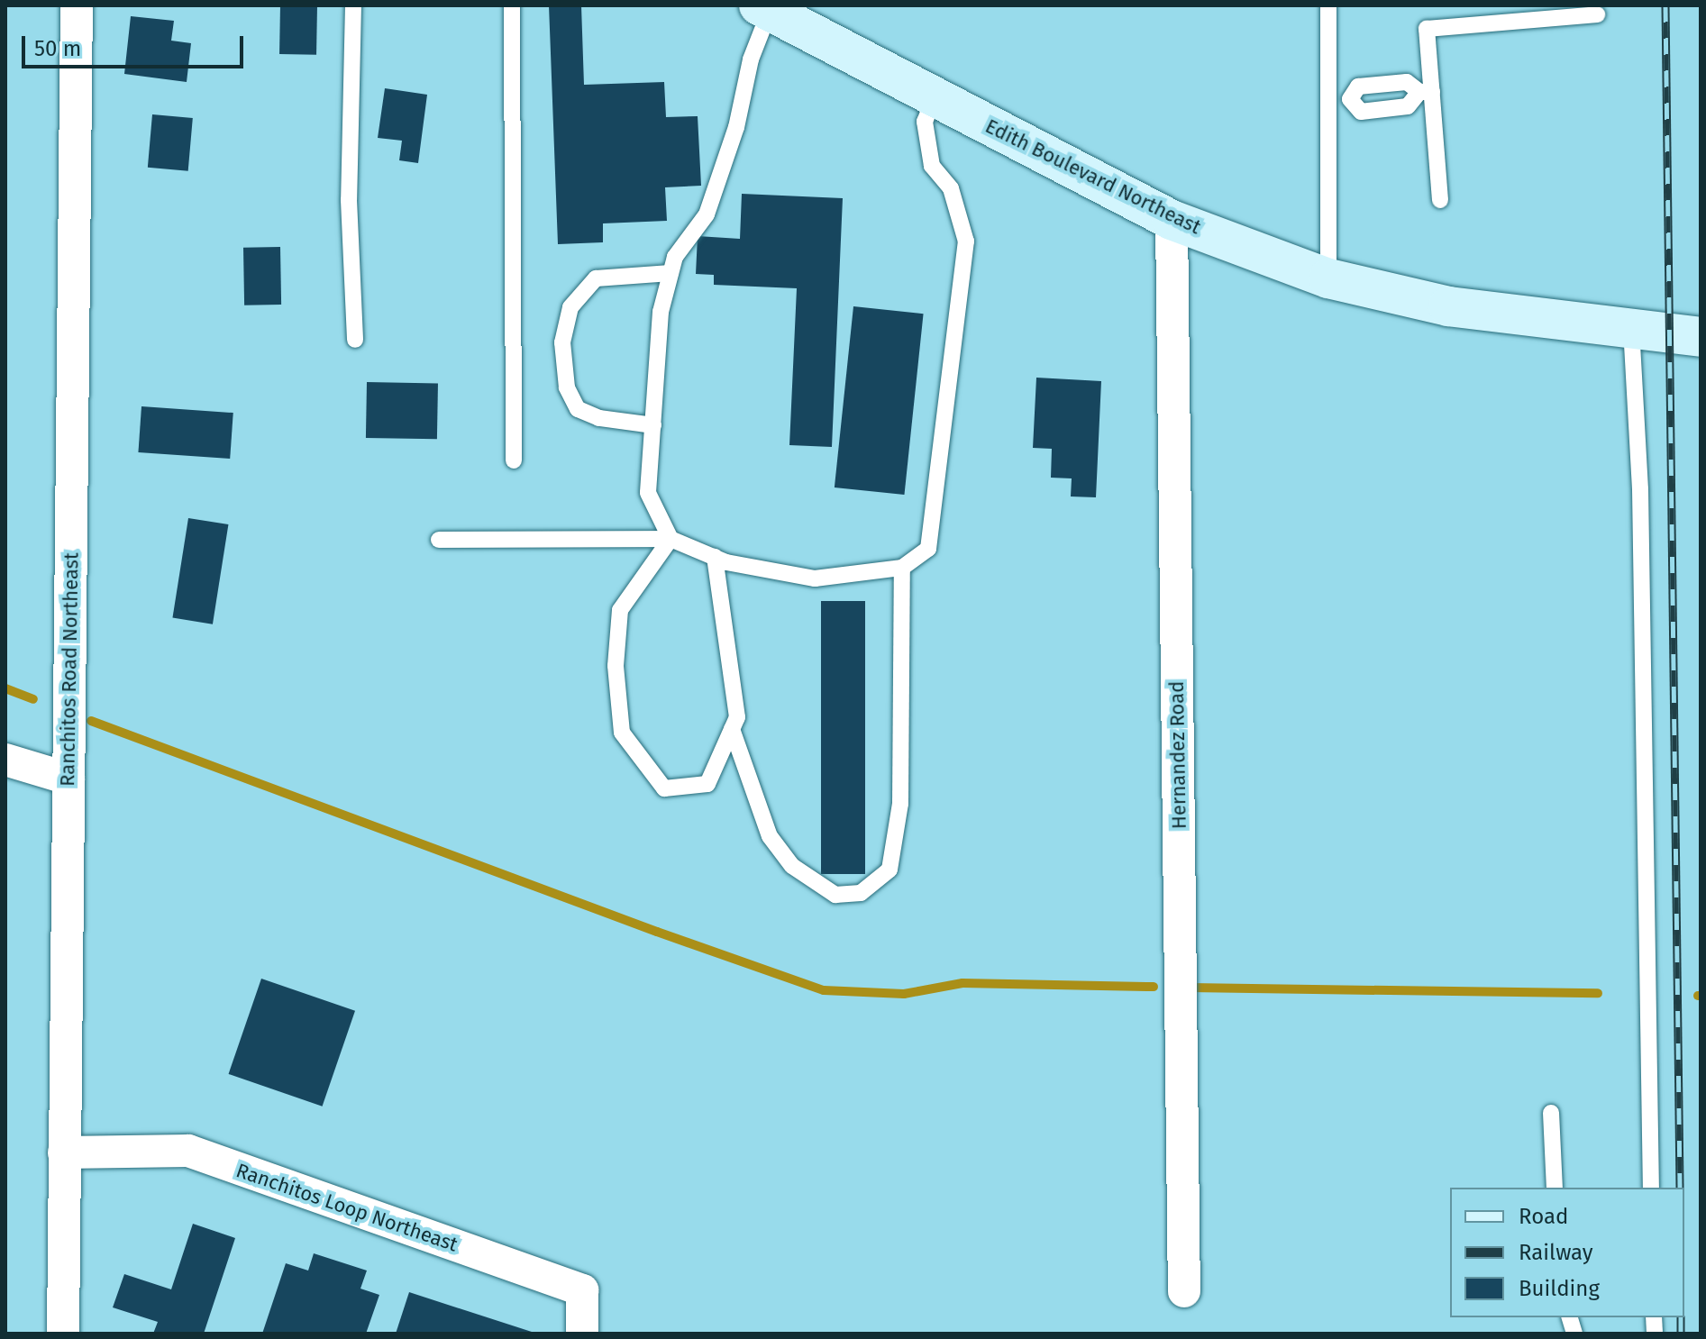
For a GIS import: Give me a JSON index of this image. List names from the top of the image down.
{
  "streets": {
    "street": [
      "Edith Boulevard Northeast",
      "Ranchitos Road Northeast",
      "Hernandez Road",
      "Ranchitos Loop Northeast"
    ]
  },
  "crossings": [
    ["Edith Boulevard Northeast", "Hernandez Road"],
    ["Ranchitos Road Northeast", "Ranchitos Loop Northeast"]
  ],
  "legend": ["Road", "Railway", "Building"],
  "scale_bar": "50 m"
}
